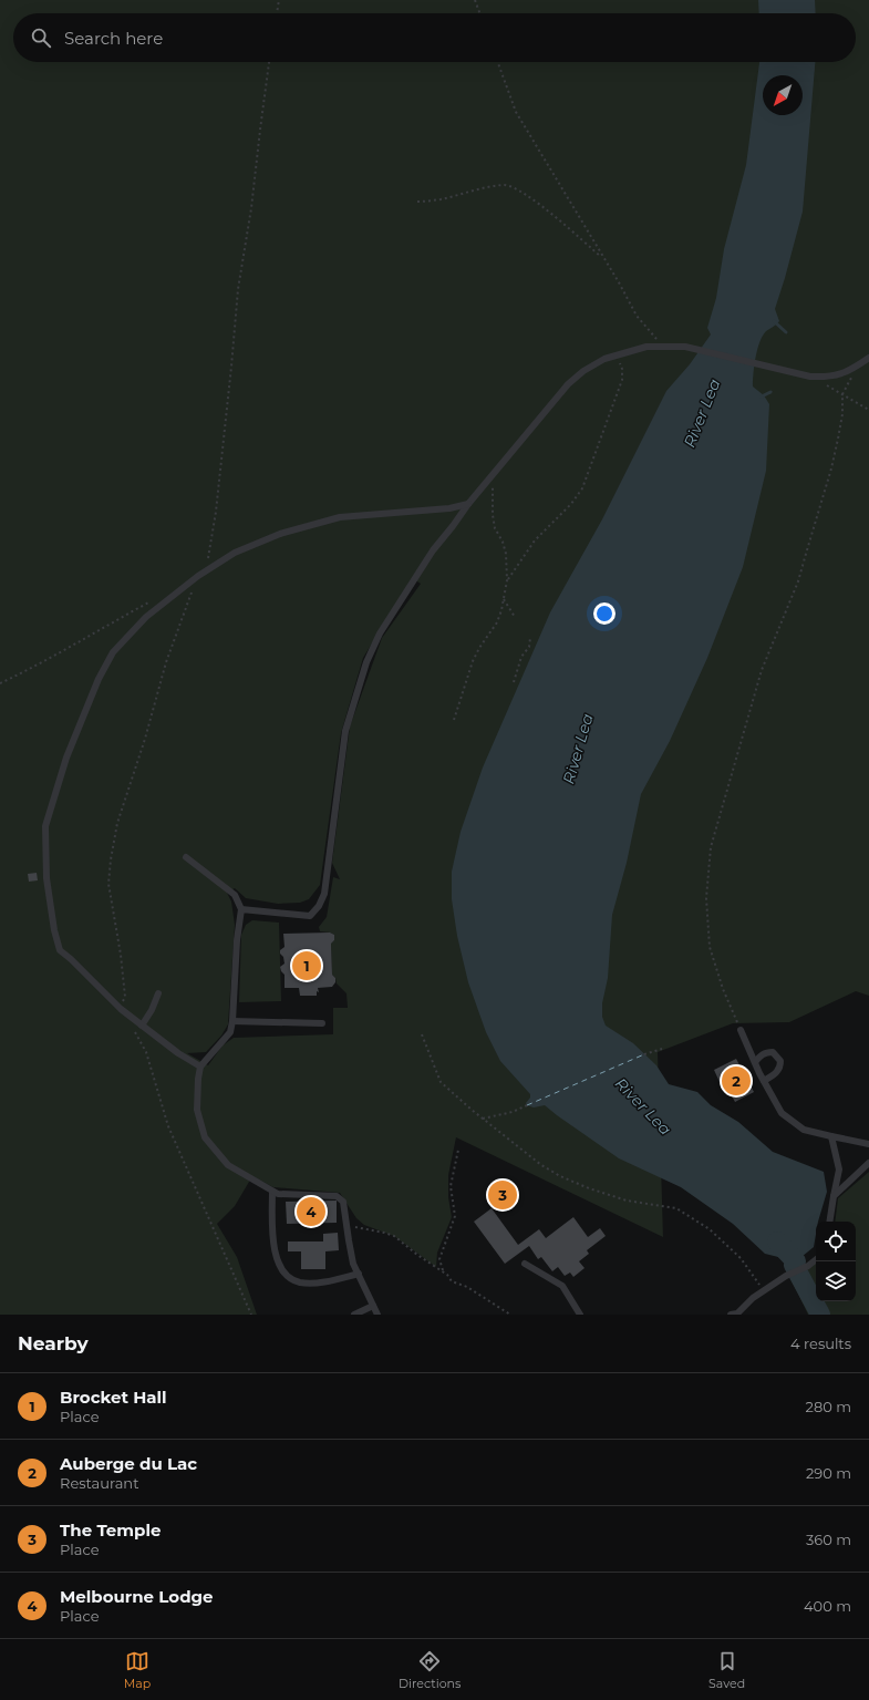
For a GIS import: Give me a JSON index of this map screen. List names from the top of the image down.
{
  "water": ["River Lea"],
  "north": "bottom left",
  "page": {
    "search": "Search here",
    "pins": [
      "1",
      "2",
      "3",
      "4"
    ],
    "heading": ["Nearby", "4 results"],
    "list": [
      {
        "mark": "1",
        "name": "Brocket Hall",
        "note": "Place",
        "value": "280 m"
      },
      {
        "mark": "2",
        "name": "Auberge du Lac",
        "note": "Restaurant",
        "value": "290 m"
      },
      {
        "mark": "3",
        "name": "The Temple",
        "note": "Place",
        "value": "360 m"
      },
      {
        "mark": "4",
        "name": "Melbourne Lodge",
        "note": "Place",
        "value": "400 m"
      }
    ],
    "nav": ["Map", "Directions", "Saved"]
  }
}
